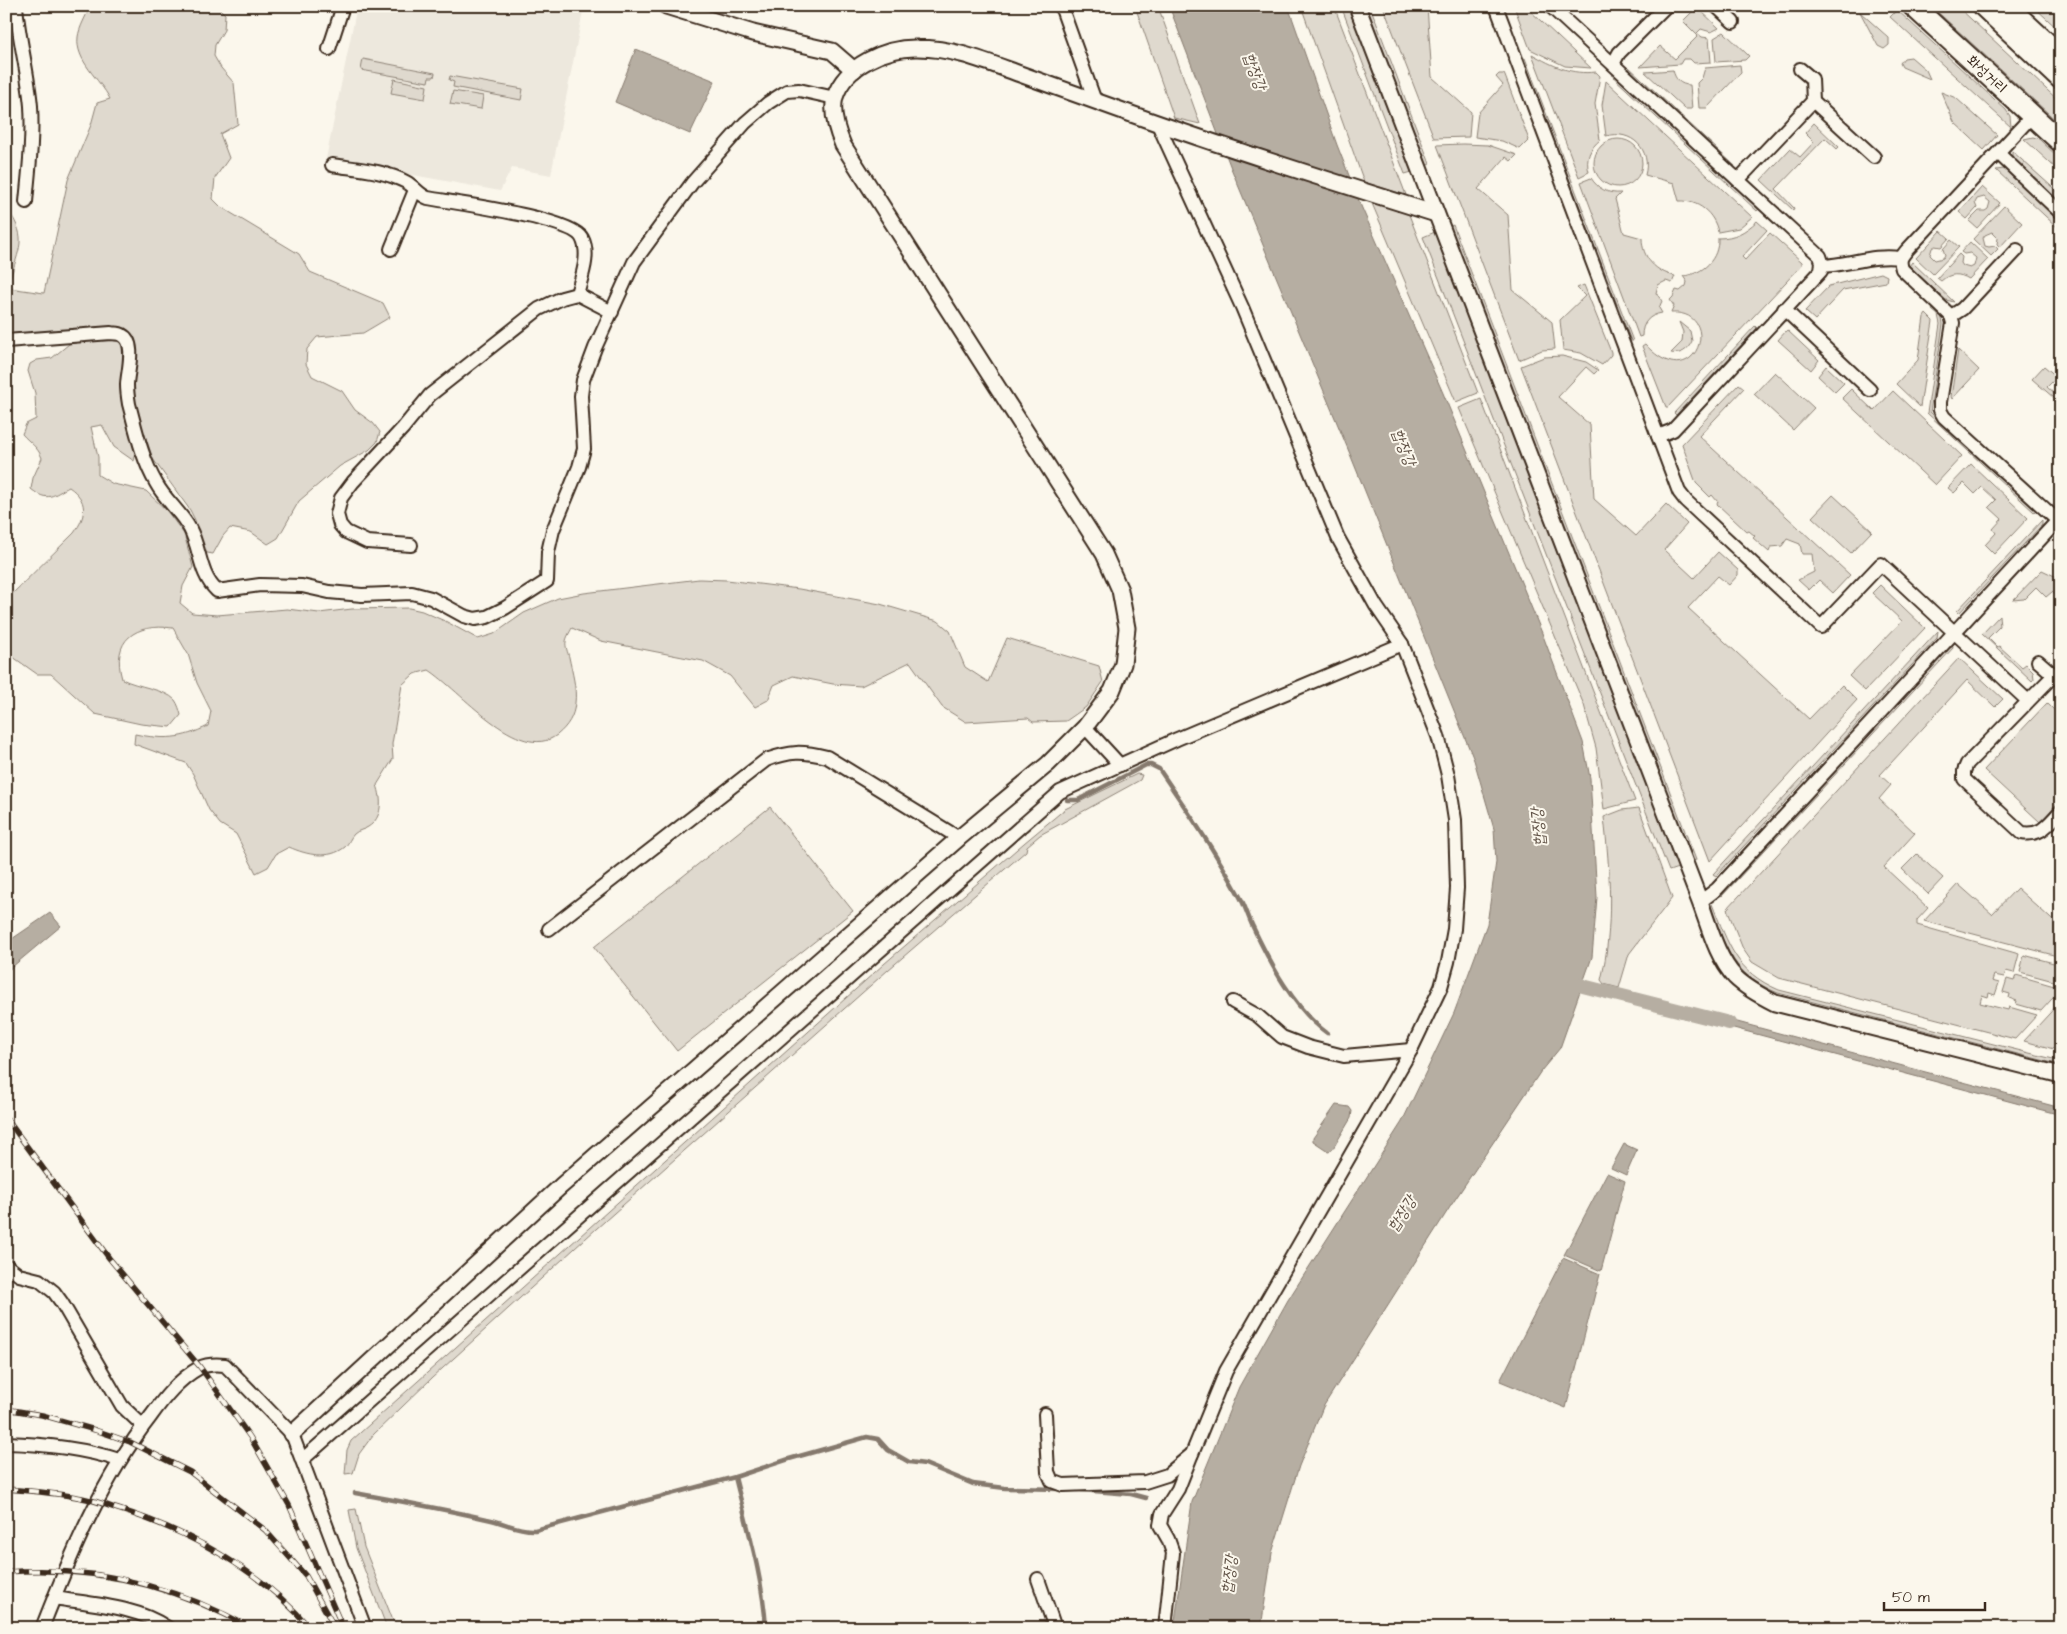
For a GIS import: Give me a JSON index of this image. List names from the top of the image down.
{
  "streets": {
    "main road": ["화성거리"]
  },
  "water": ["합장강"],
  "scale_bar": "50 m"
}
